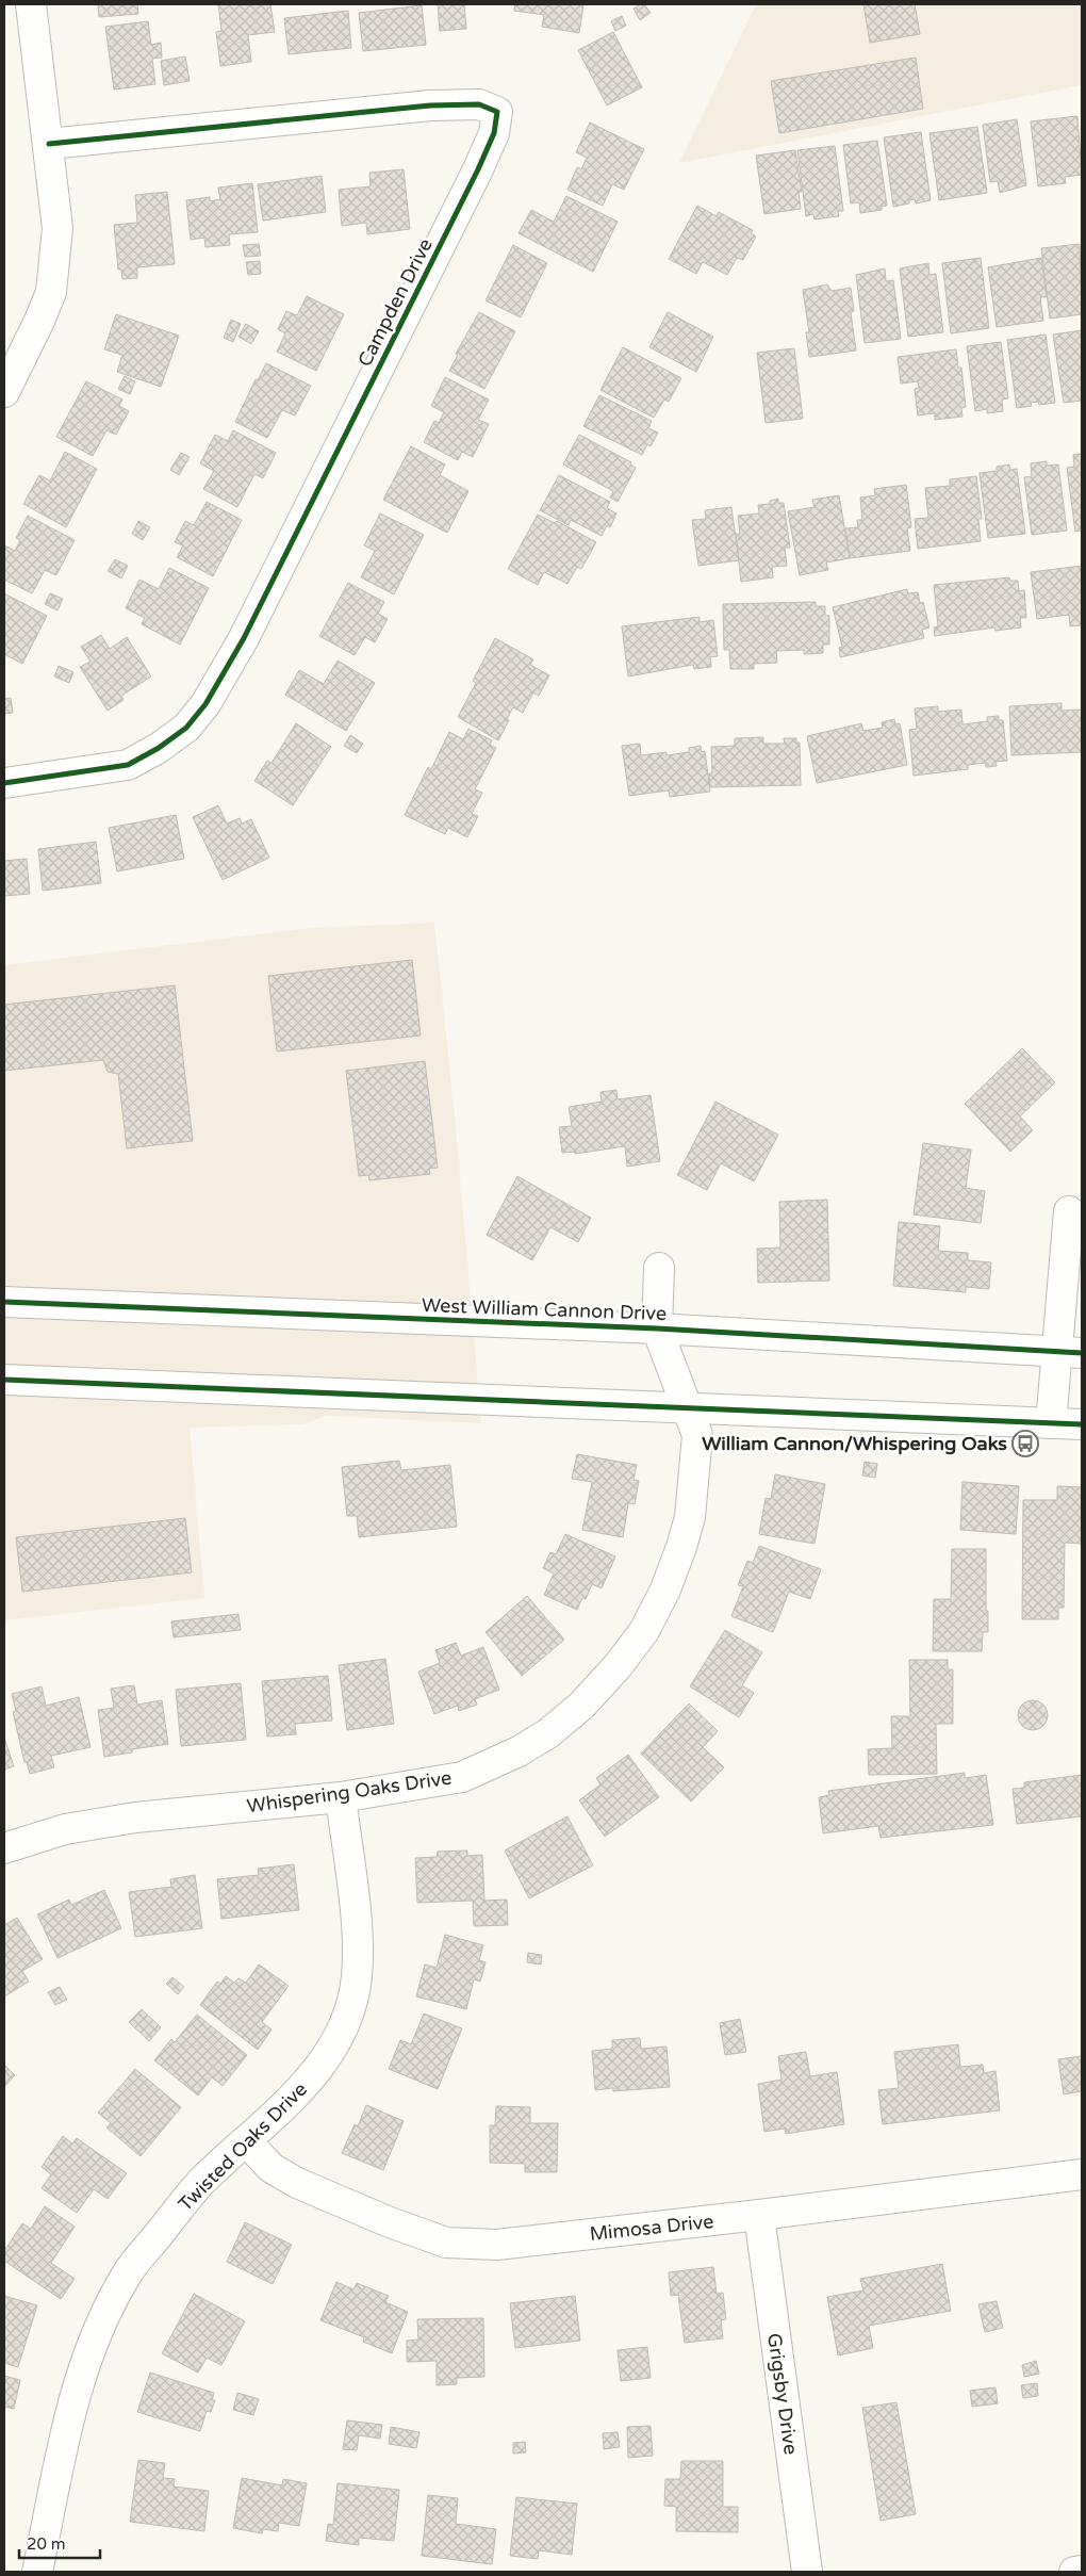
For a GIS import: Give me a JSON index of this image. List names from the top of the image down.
{
  "streets": {
    "street": [
      "Campden Drive",
      "West William Cannon Drive",
      "Whispering Oaks Drive",
      "Twisted Oaks Drive",
      "Mimosa Drive",
      "Grigsby Drive"
    ]
  },
  "crossings": [
    ["West William Cannon Drive", "Whispering Oaks Drive"],
    ["Whispering Oaks Drive", "Twisted Oaks Drive"],
    ["Twisted Oaks Drive", "Mimosa Drive"],
    ["Mimosa Drive", "Grigsby Drive"]
  ],
  "places": {
    "bus stop": ["William Cannon/Whispering Oaks"]
  },
  "scale_bar": "20 m"
}
